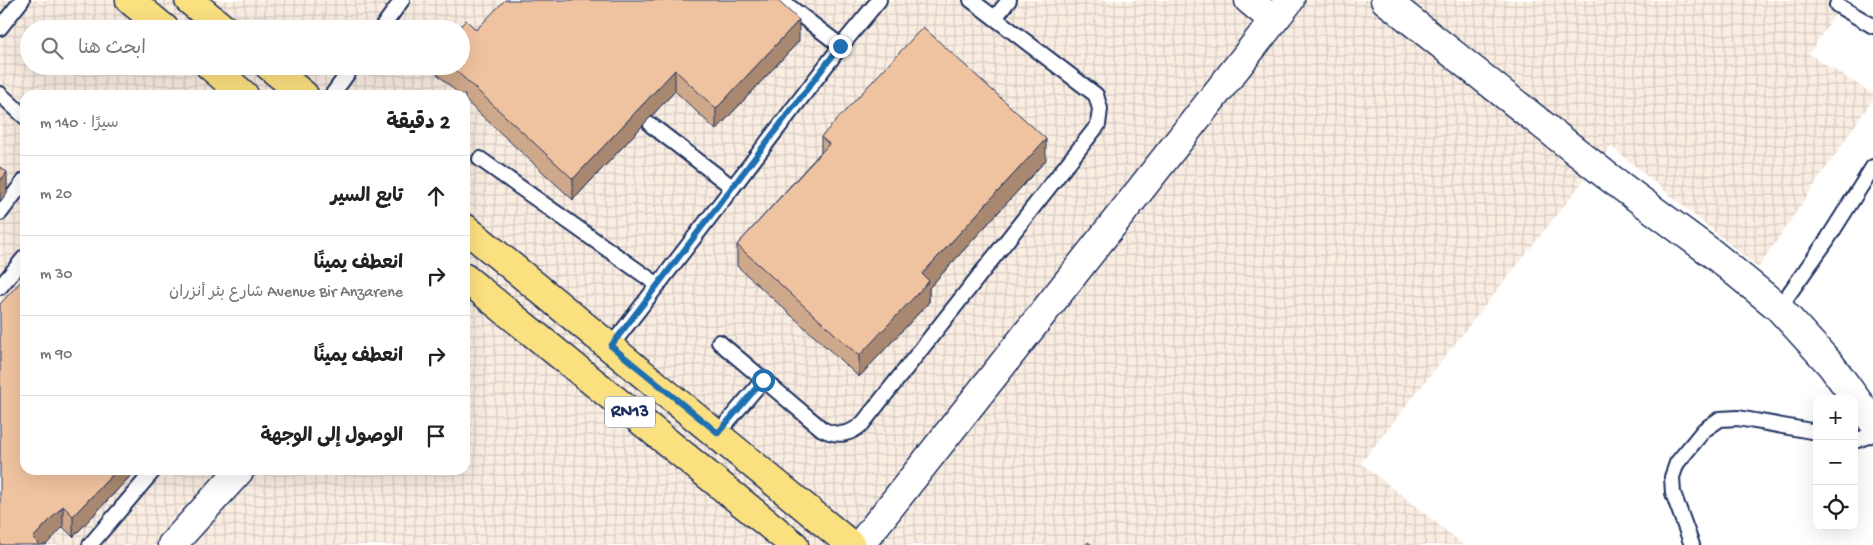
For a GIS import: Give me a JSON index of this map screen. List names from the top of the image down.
{
  "streets": {
    "main road": ["RN13"]
  },
  "page": {
    "search": "ابحث هنا",
    "heading": ["2 دقيقة", "سيرًا · 140 m"],
    "list": [
      ["تابع السير", "20 m"],
      ["انعطف يمينًا", "Avenue Bir Anzarene شارع بئر أنزران", "30 m"],
      ["انعطف يمينًا", "90 m"],
      "الوصول إلى الوجهة"
    ],
    "map_buttons": ["+", "−"]
  }
}
